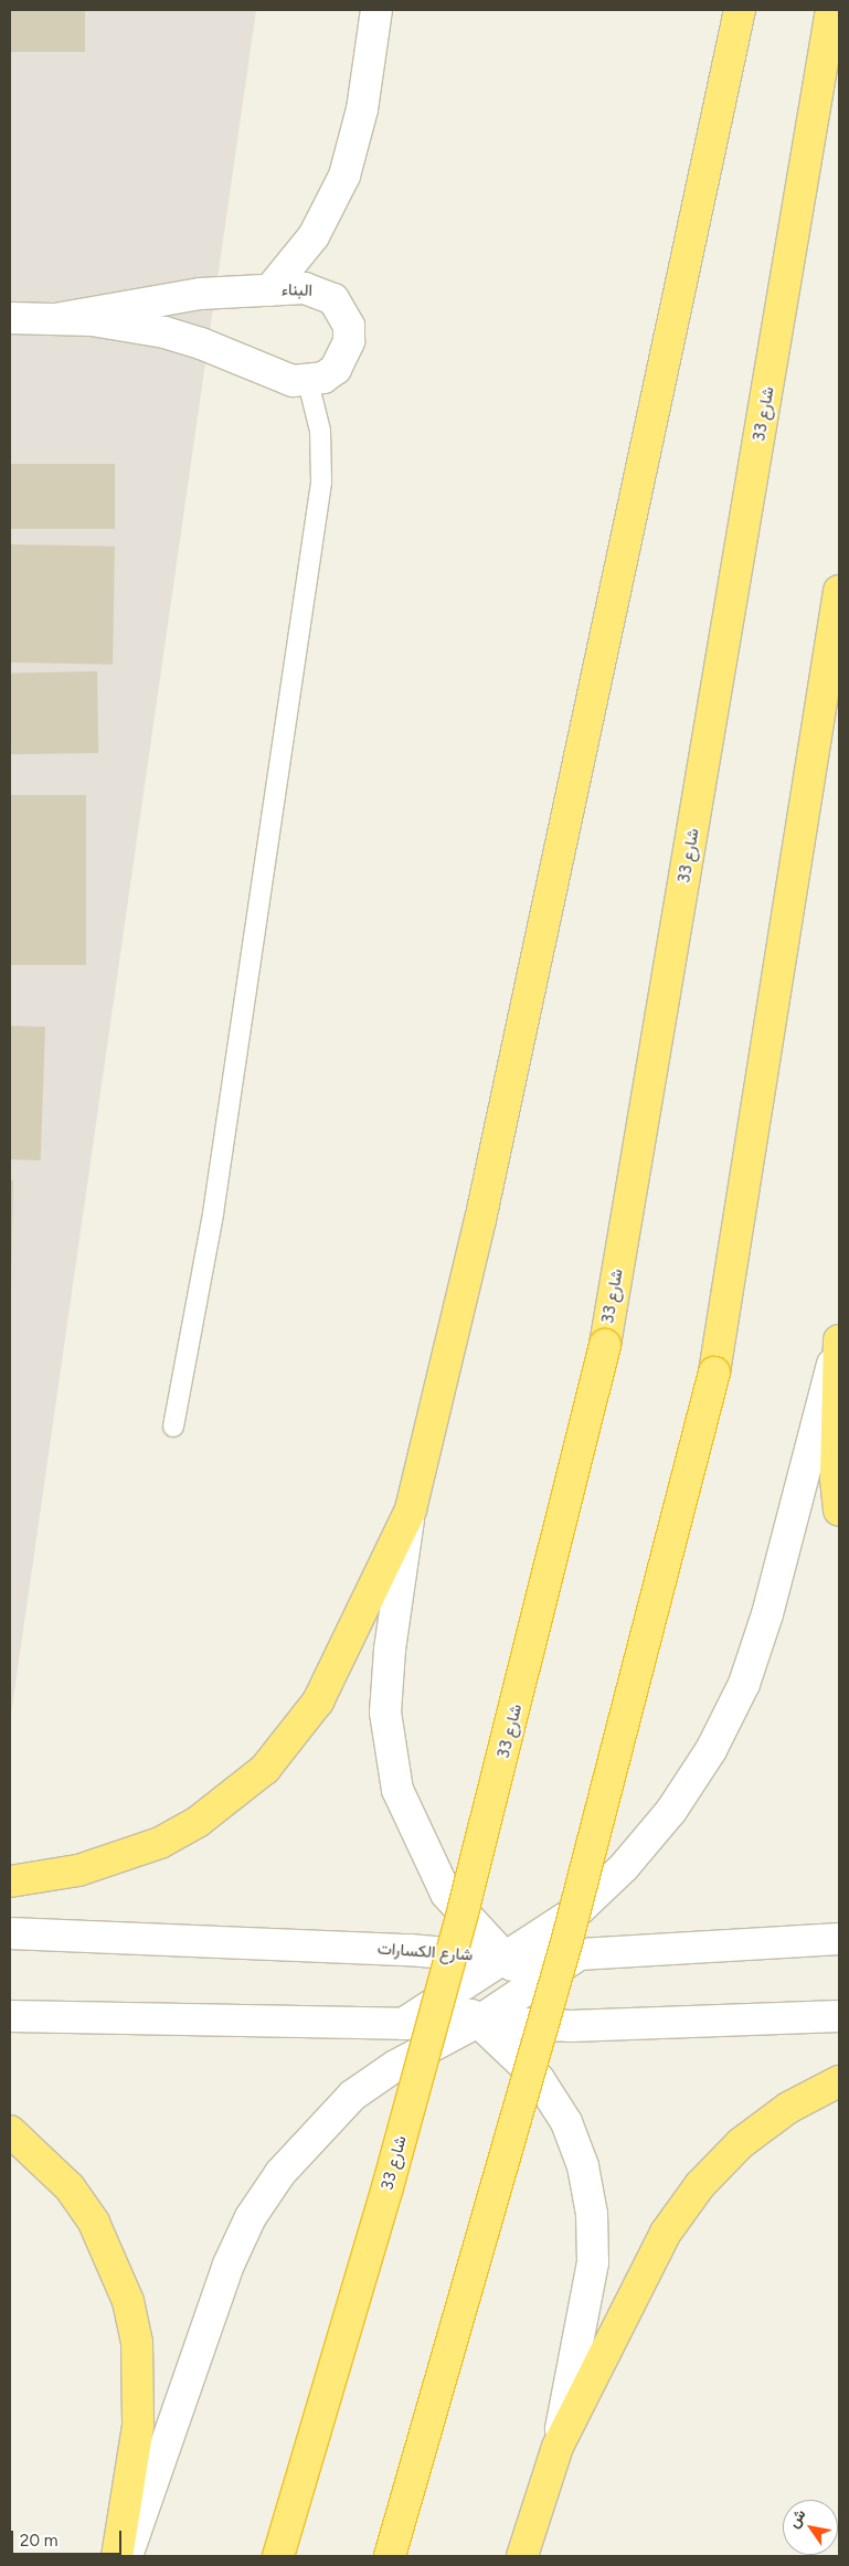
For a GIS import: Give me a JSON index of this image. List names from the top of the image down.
{
  "streets": {
    "highway": ["شارع 33"],
    "street": ["البناء", "شارع الكسارات"]
  },
  "scale_bar": "20 m",
  "north": "top left"
}
